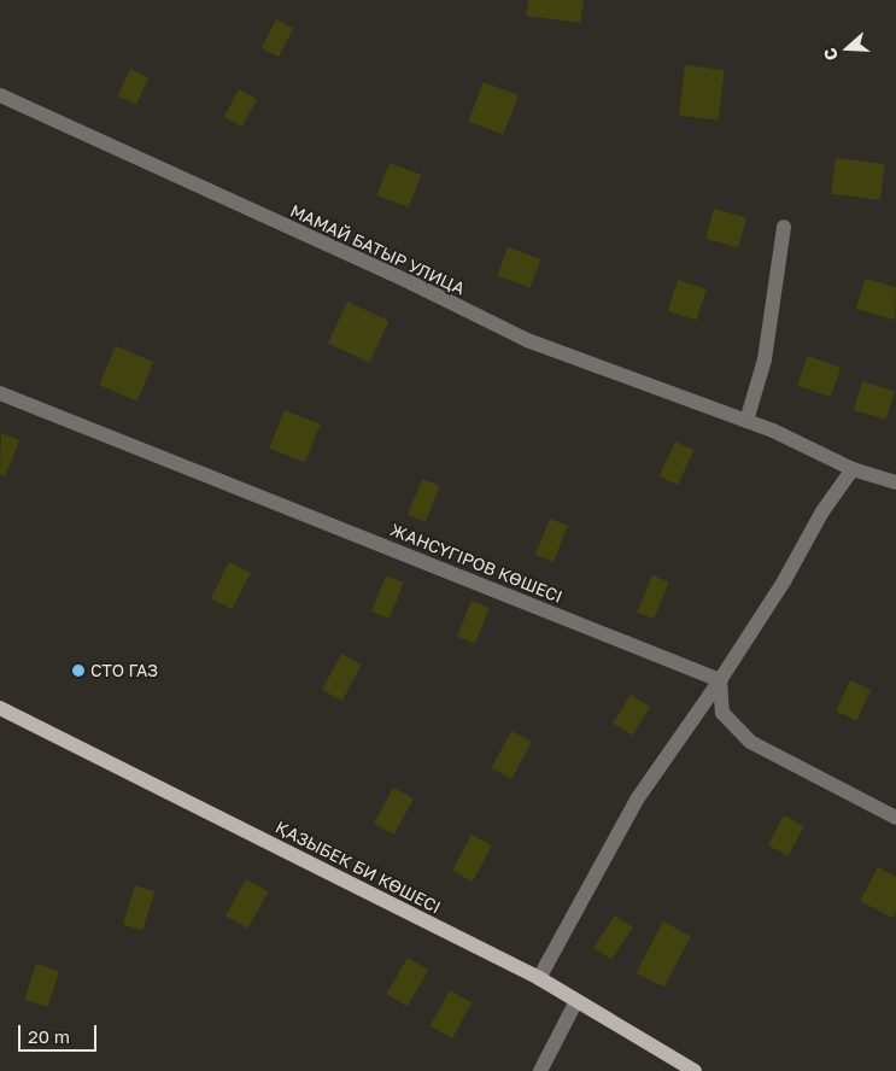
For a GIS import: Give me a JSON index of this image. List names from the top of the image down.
{
  "streets": {
    "main road": ["ҚАЗЫБЕК БИ КӨШЕСІ"],
    "street": ["МАМАЙ БАТЫР УЛИЦА", "ЖАНСҮГІРОВ КӨШЕСІ"]
  },
  "places": ["СТО ГАЗ"],
  "scale_bar": "20 m",
  "north": "left"
}
